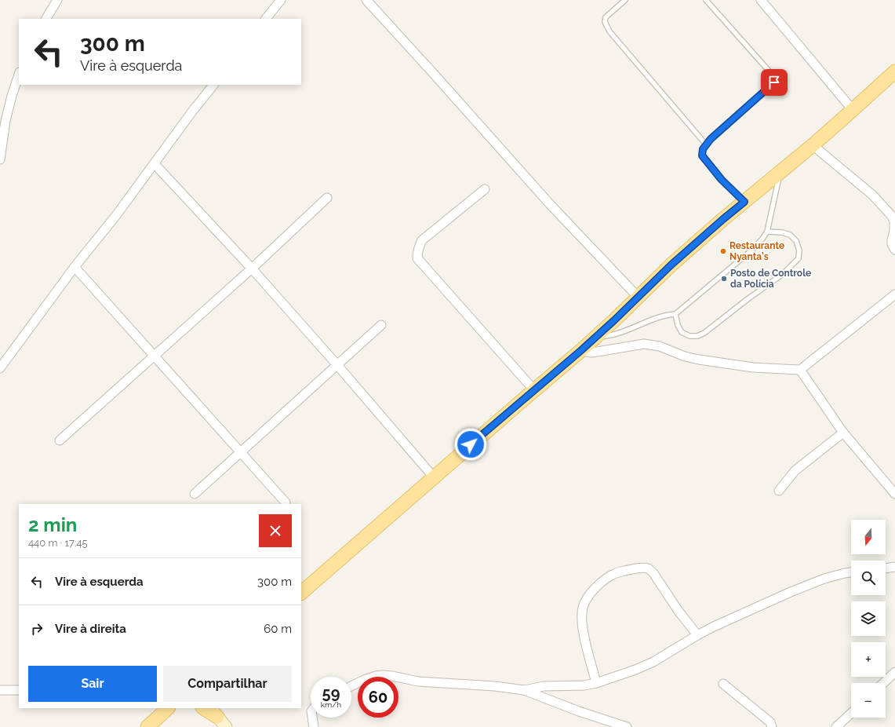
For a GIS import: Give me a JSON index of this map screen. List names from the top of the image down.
{
  "places": ["Restaurante Nyanta's", "Posto de Controle da Polícia"],
  "north": "bottom",
  "page": {
    "turn": ["300 m", "Vire à esquerda"],
    "heading": ["2 min", "440 m · 17:45"],
    "map_buttons": ["+", "−"],
    "list": [
      {
        "name": "Vire à esquerda",
        "value": "300 m"
      },
      {
        "name": "Vire à direita",
        "value": "60 m"
      }
    ],
    "buttons": ["Sair", "Compartilhar"],
    "speed": "59 km/h",
    "limit": "60"
  }
}
